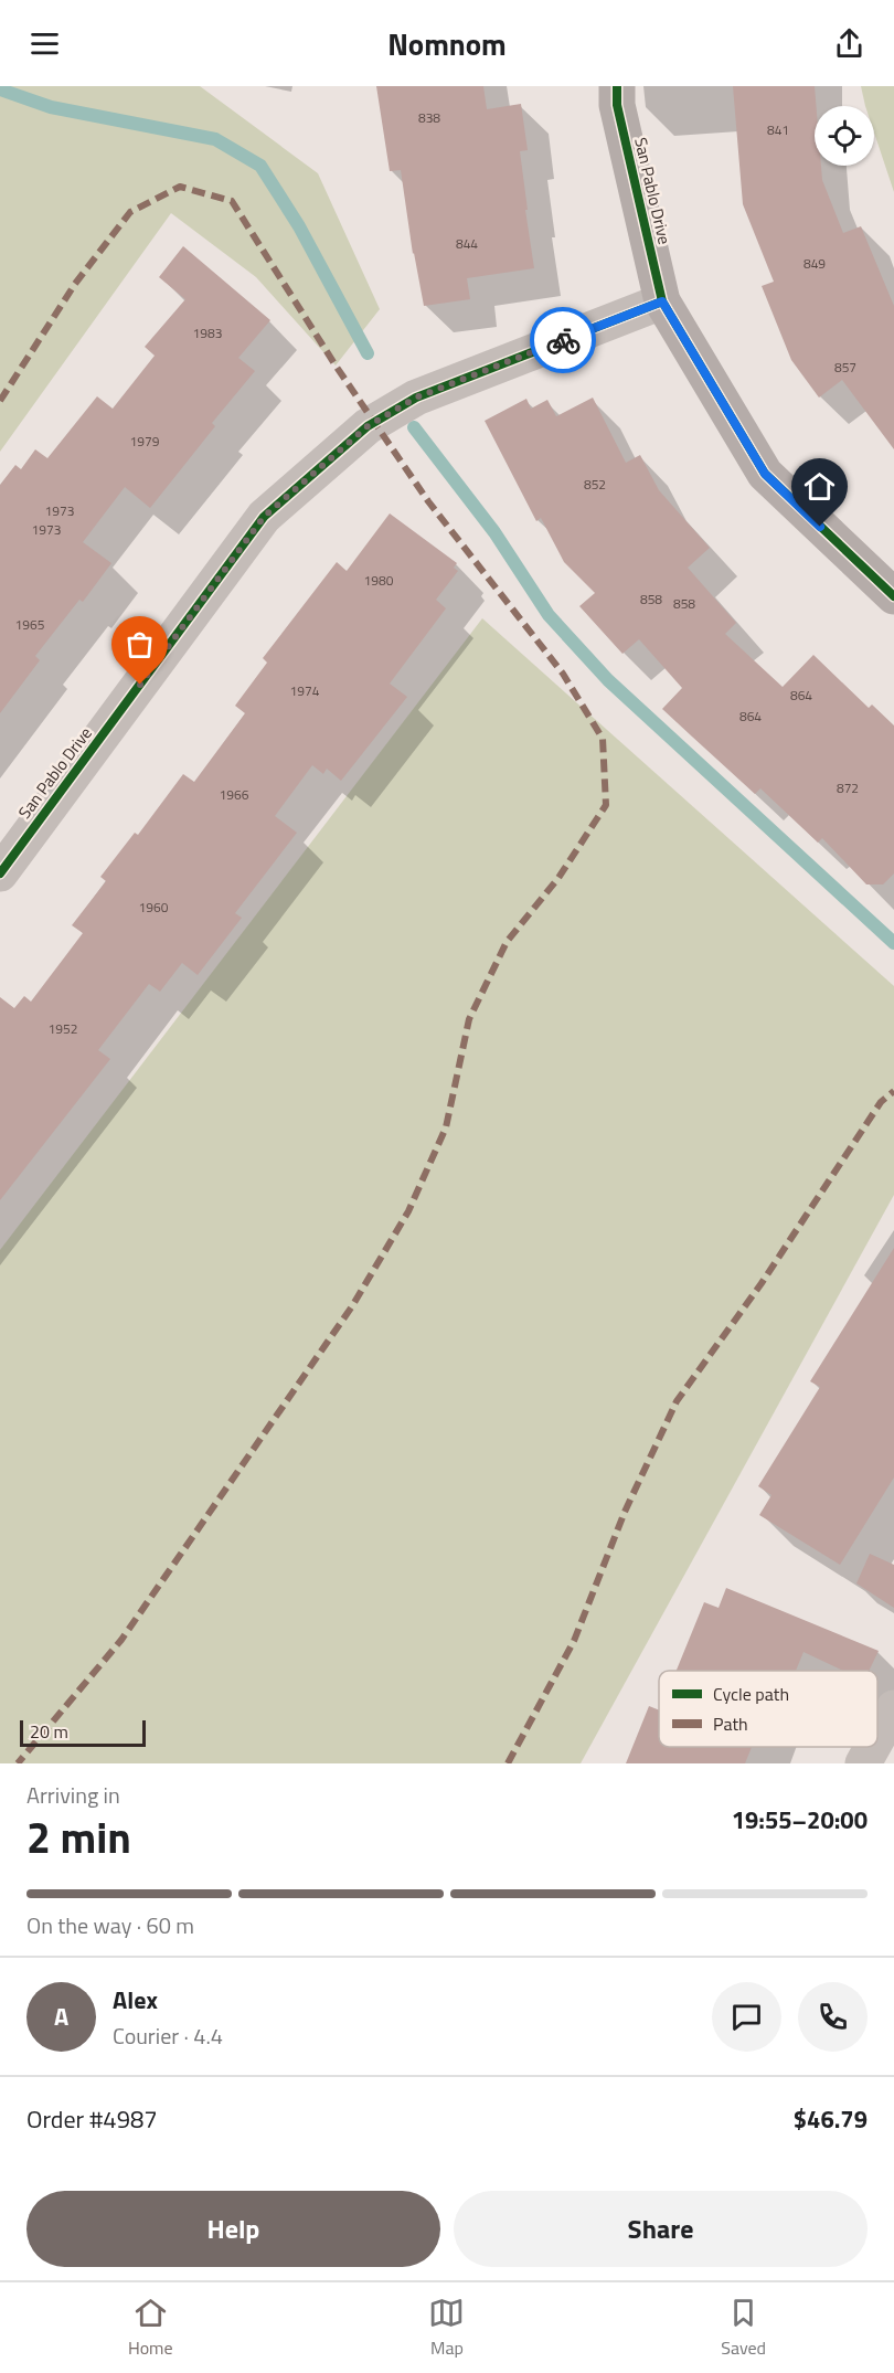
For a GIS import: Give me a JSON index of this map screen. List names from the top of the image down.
{
  "streets": {
    "street": ["San Pablo Drive"]
  },
  "house_numbers": [
    "838",
    "841",
    "844",
    "849",
    "1983",
    "857",
    "1979",
    "852",
    "1973",
    "1973",
    "1980",
    "858",
    "858",
    "1965",
    "1974",
    "864",
    "864",
    "872",
    "1966",
    "1960",
    "1952"
  ],
  "legend": ["Cycle path", "Path"],
  "scale_bar": "20 m",
  "page": {
    "header": "Nomnom",
    "scale": "20 m",
    "heading": ["2 min", "Arriving in", "19:55–20:00"],
    "panel": [
      "Alex",
      "Courier · 4.4",
      "Order #4987",
      "$46.79"
    ],
    "bar": "On the way · 60 m",
    "round": "A",
    "buttons": ["Help", "Share"],
    "tabs": ["Home", "Map", "Saved"]
  }
}
